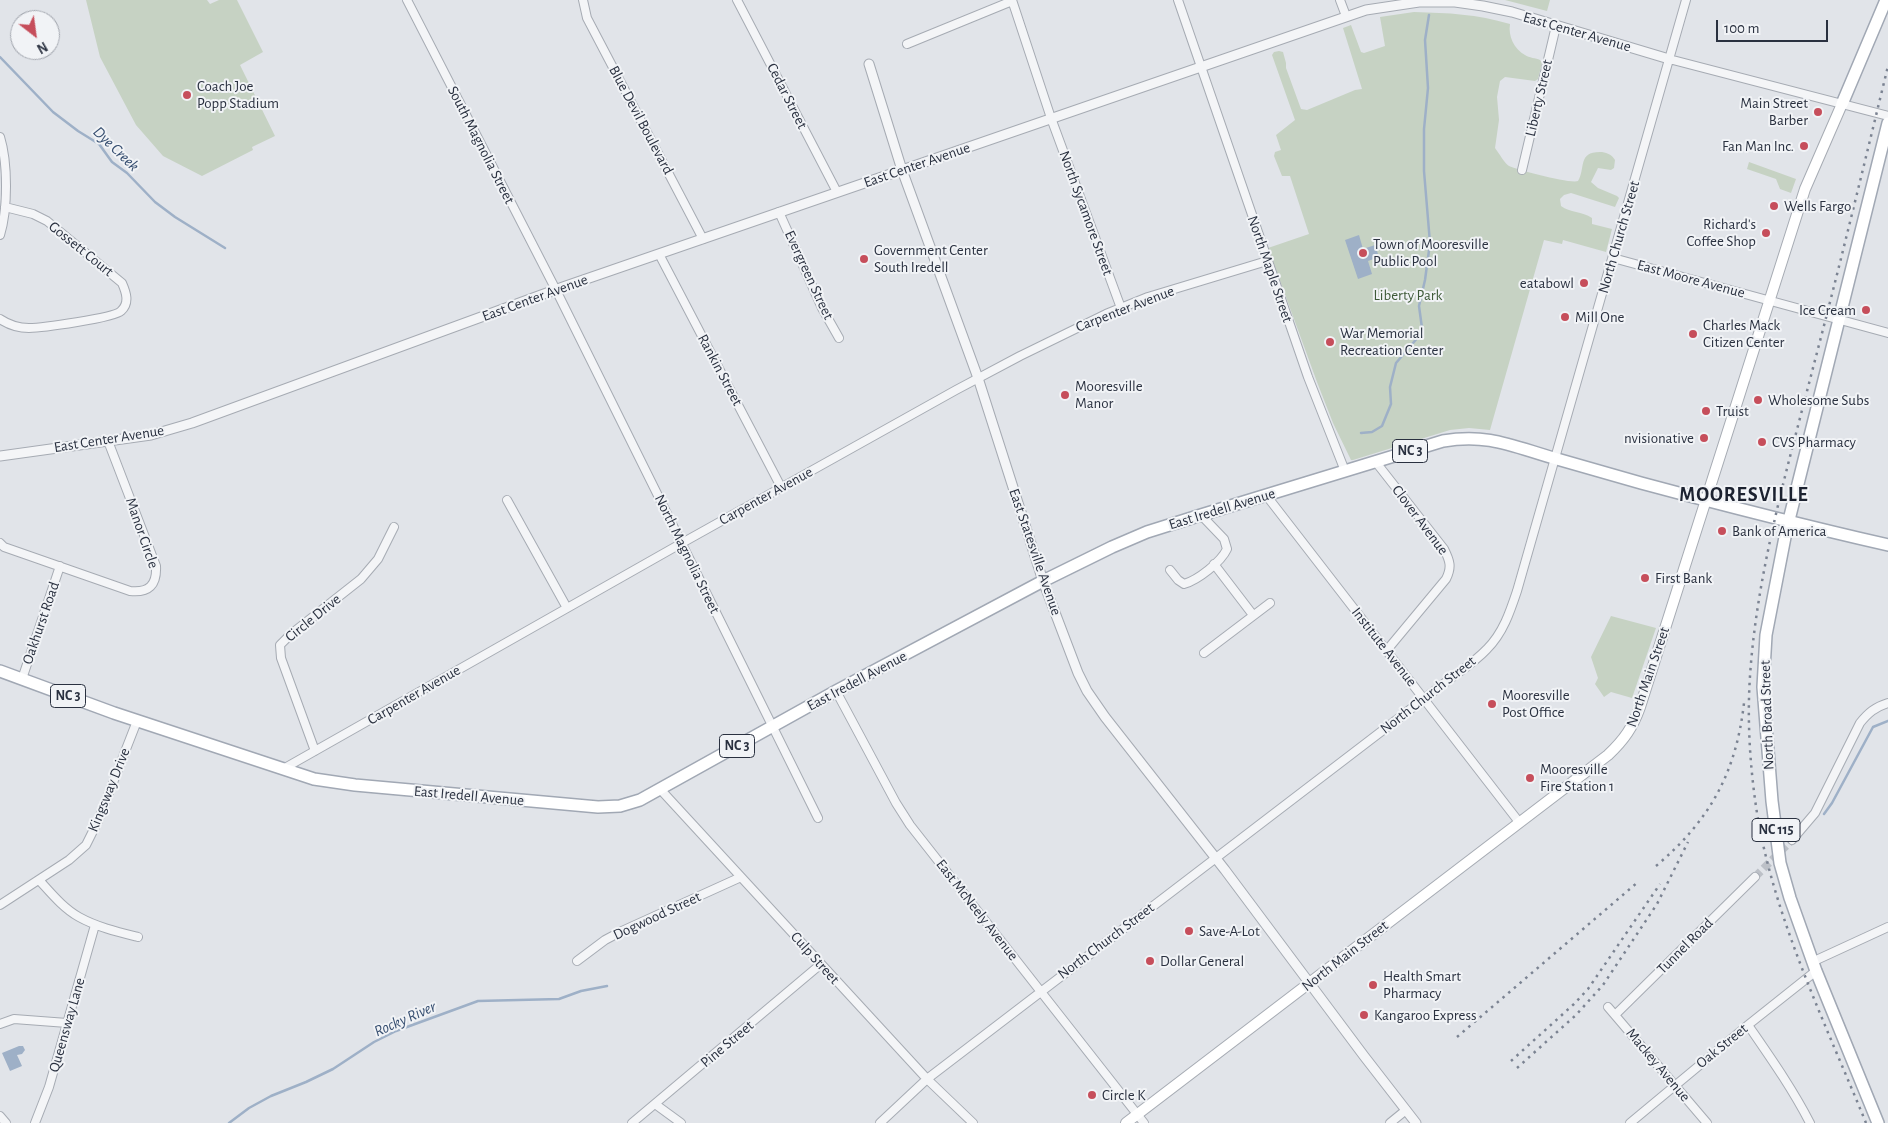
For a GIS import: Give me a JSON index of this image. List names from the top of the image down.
{
  "streets": {
    "main road": [
      "NC 3",
      "East Iredell Avenue",
      "North Main Street",
      "North Broad Street",
      "NC 115"
    ],
    "street": [
      "East Center Avenue",
      "Cedar Street",
      "Liberty Street",
      "Blue Devil Boulevard",
      "South Magnolia Street",
      "North Sycamore Street",
      "North Church Street",
      "Gossett Court",
      "North Maple Street",
      "Evergreen Street",
      "East Moore Avenue",
      "Carpenter Avenue",
      "Rankin Street",
      "Clover Avenue",
      "Manor Circle",
      "East Statesville Avenue",
      "North Magnolia Street",
      "Circle Drive",
      "Oakhurst Road",
      "Institute Avenue",
      "Kingsway Drive",
      "East McNeely Avenue",
      "Dogwood Street",
      "Tunnel Road",
      "Culp Street",
      "Queensway Lane",
      "Pine Street",
      "Oak Street",
      "Mackey Avenue"
    ]
  },
  "crossings": [
    ["East Center Avenue", "Cedar Street"],
    ["East Center Avenue", "Liberty Street"],
    ["East Center Avenue", "Blue Devil Boulevard"],
    ["East Center Avenue", "South Magnolia Street"],
    ["East Center Avenue", "North Sycamore Street"],
    ["East Center Avenue", "North Church Street"],
    ["East Center Avenue", "North Maple Street"],
    ["East Center Avenue", "Evergreen Street"],
    ["East Center Avenue", "Rankin Street"],
    ["East Center Avenue", "Manor Circle"],
    ["East Center Avenue", "East Statesville Avenue"],
    ["East Center Avenue", "North Magnolia Street"],
    ["East Center Avenue", "North Main Street"],
    ["South Magnolia Street", "North Magnolia Street"],
    ["North Sycamore Street", "Carpenter Avenue"],
    ["North Church Street", "East Moore Avenue"],
    ["North Church Street", "East Iredell Avenue"],
    ["North Church Street", "East Statesville Avenue"],
    ["North Church Street", "Institute Avenue"],
    ["North Church Street", "East McNeely Avenue"],
    ["North Church Street", "Culp Street"],
    ["North Maple Street", "Carpenter Avenue"],
    ["North Maple Street", "East Iredell Avenue"],
    ["East Moore Avenue", "North Main Street"],
    ["East Moore Avenue", "North Broad Street"],
    ["Carpenter Avenue", "Rankin Street"],
    ["Carpenter Avenue", "East Iredell Avenue"],
    ["Carpenter Avenue", "East Statesville Avenue"],
    ["Carpenter Avenue", "North Magnolia Street"],
    ["Carpenter Avenue", "Circle Drive"],
    ["NC 3", "East Iredell Avenue"],
    ["NC 3", "North Main Street"],
    ["NC 3", "North Broad Street"],
    ["East Iredell Avenue", "Clover Avenue"],
    ["East Iredell Avenue", "East Statesville Avenue"],
    ["East Iredell Avenue", "North Magnolia Street"],
    ["East Iredell Avenue", "Oakhurst Road"],
    ["East Iredell Avenue", "Institute Avenue"],
    ["East Iredell Avenue", "North Main Street"],
    ["East Iredell Avenue", "Kingsway Drive"],
    ["East Iredell Avenue", "East McNeely Avenue"],
    ["East Iredell Avenue", "Culp Street"],
    ["Clover Avenue", "Institute Avenue"],
    ["Manor Circle", "Oakhurst Road"],
    ["East Statesville Avenue", "North Main Street"],
    ["Institute Avenue", "North Main Street"],
    ["North Main Street", "East McNeely Avenue"],
    ["North Broad Street", "Oak Street"],
    ["Dogwood Street", "Culp Street"],
    ["Tunnel Road", "Mackey Avenue"],
    ["Culp Street", "Pine Street"],
    ["Oak Street", "Mackey Avenue"]
  ],
  "districts": ["MOORESVILLE"],
  "water": ["Dye Creek", "Rocky River"],
  "parks": ["Liberty Park"],
  "places": [
    "Coach Joe Popp Stadium",
    "Main Street Barber",
    "Fan Man Inc.",
    "Wells Fargo",
    "Richard's Coffee Shop",
    "Town of Mooresville Public Pool",
    "Government Center South Iredell",
    "eatabowl",
    "Ice Cream",
    "Mill One",
    "Charles Mack Citizen Center",
    "War Memorial Recreation Center",
    "Mooresville Manor",
    "Wholesome Subs",
    "Truist",
    "nvisionative",
    "CVS Pharmacy",
    "Bank of America",
    "First Bank",
    "Mooresville Post Office",
    "Mooresville Fire Station 1",
    "Save-A-Lot",
    "Dollar General",
    "Health Smart Pharmacy",
    "Kangaroo Express",
    "Circle K"
  ],
  "scale_bar": "100 m",
  "north": "bottom right"
}
